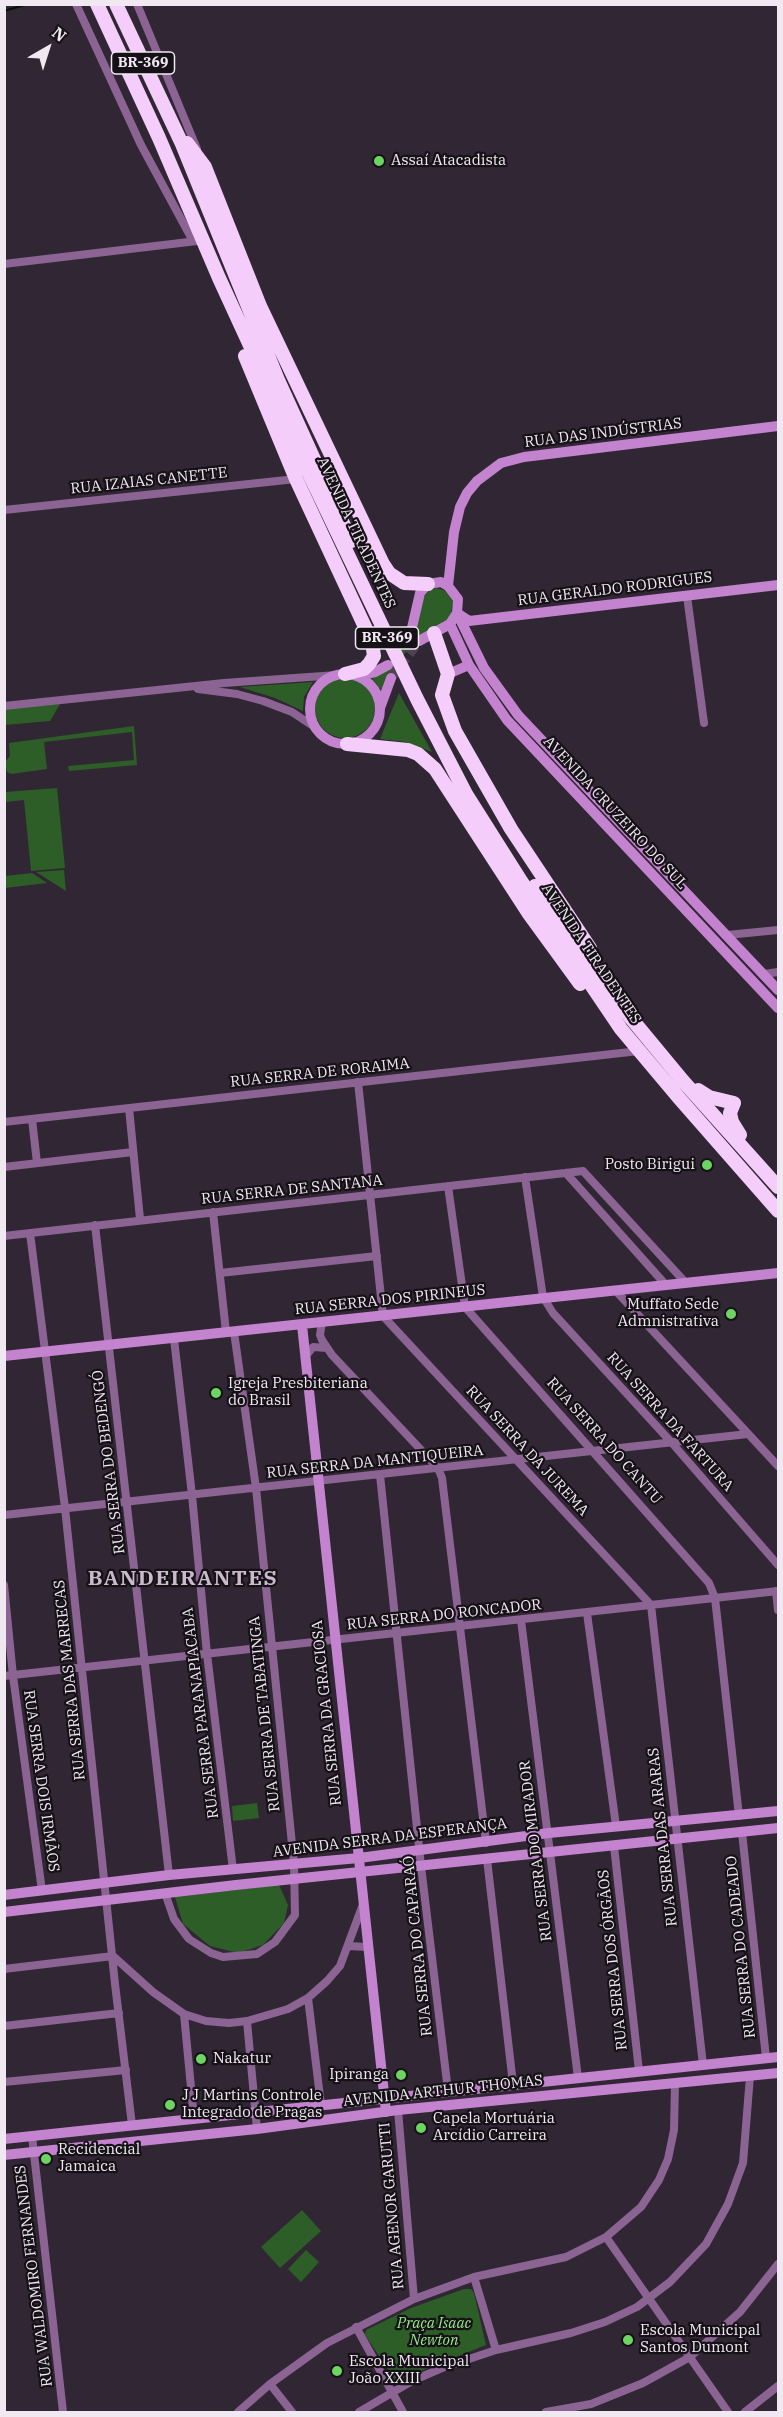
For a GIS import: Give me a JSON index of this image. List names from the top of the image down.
{
  "streets": {
    "highway": ["BR-369", "AVENIDA TIRADENTES"],
    "street": [
      "RUA DAS INDÚSTRIAS",
      "RUA IZAIAS CANETTE",
      "RUA GERALDO RODRIGUES",
      "AVENIDA CRUZEIRO DO SUL",
      "RUA SERRA DE RORAIMA",
      "RUA SERRA DE SANTANA",
      "RUA SERRA DOS PIRINEUS",
      "RUA SERRA DA FARTURA",
      "RUA SERRA DO CANTU",
      "RUA SERRA DA JUREMA",
      "RUA SERRA DO BEDENGÓ",
      "RUA SERRA DA MANTIQUEIRA",
      "RUA SERRA DO RONCADOR",
      "RUA SERRA DAS MARRECAS",
      "RUA SERRA PARANAPIACABA",
      "RUA SERRA DA GRACIOSA",
      "RUA SERRA DE TABATINGA",
      "RUA SERRA DOIS IRMÃOS",
      "RUA SERRA DAS ARARAS",
      "AVENIDA SERRA DA ESPERANÇA",
      "RUA SERRA DO MIRADOR",
      "RUA SERRA DO CAPARAÓ",
      "RUA SERRA DO CADEADO",
      "RUA SERRA DOS ÓRGÃOS",
      "AVENIDA ARTHUR THOMAS",
      "RUA AGENOR GARUTTI",
      "RUA WALDOMIRO FERNANDES"
    ]
  },
  "crossings": [
    ["RUA DAS INDÚSTRIAS", "AVENIDA CRUZEIRO DO SUL"],
    ["AVENIDA TIRADENTES", "RUA SERRA DE RORAIMA"],
    ["RUA GERALDO RODRIGUES", "AVENIDA CRUZEIRO DO SUL"],
    ["RUA SERRA DE SANTANA", "RUA SERRA DOS PIRINEUS"],
    ["RUA SERRA DE SANTANA", "RUA SERRA DO BEDENGÓ"],
    ["RUA SERRA DE SANTANA", "RUA SERRA DAS MARRECAS"],
    ["RUA SERRA DE SANTANA", "RUA SERRA DE TABATINGA"],
    ["RUA SERRA DOS PIRINEUS", "RUA SERRA DA FARTURA"],
    ["RUA SERRA DOS PIRINEUS", "RUA SERRA DO CANTU"],
    ["RUA SERRA DOS PIRINEUS", "RUA SERRA DA JUREMA"],
    ["RUA SERRA DOS PIRINEUS", "RUA SERRA DO BEDENGÓ"],
    ["RUA SERRA DOS PIRINEUS", "RUA SERRA DAS MARRECAS"],
    ["RUA SERRA DOS PIRINEUS", "RUA SERRA PARANAPIACABA"],
    ["RUA SERRA DOS PIRINEUS", "RUA SERRA DA GRACIOSA"],
    ["RUA SERRA DOS PIRINEUS", "RUA SERRA DE TABATINGA"],
    ["RUA SERRA DA FARTURA", "RUA SERRA DA MANTIQUEIRA"],
    ["RUA SERRA DO CANTU", "RUA SERRA DA MANTIQUEIRA"],
    ["RUA SERRA DO CANTU", "RUA SERRA DO RONCADOR"],
    ["RUA SERRA DA JUREMA", "RUA SERRA DA MANTIQUEIRA"],
    ["RUA SERRA DA JUREMA", "RUA SERRA DO RONCADOR"],
    ["RUA SERRA DA JUREMA", "RUA SERRA DAS ARARAS"],
    ["RUA SERRA DO BEDENGÓ", "RUA SERRA DA MANTIQUEIRA"],
    ["RUA SERRA DO BEDENGÓ", "RUA SERRA DO RONCADOR"],
    ["RUA SERRA DO BEDENGÓ", "AVENIDA SERRA DA ESPERANÇA"],
    ["RUA SERRA DA MANTIQUEIRA", "RUA SERRA DAS MARRECAS"],
    ["RUA SERRA DA MANTIQUEIRA", "RUA SERRA PARANAPIACABA"],
    ["RUA SERRA DA MANTIQUEIRA", "RUA SERRA DA GRACIOSA"],
    ["RUA SERRA DA MANTIQUEIRA", "RUA SERRA DE TABATINGA"],
    ["RUA SERRA DA MANTIQUEIRA", "RUA SERRA DO CAPARAÓ"],
    ["RUA SERRA DO RONCADOR", "RUA SERRA DAS MARRECAS"],
    ["RUA SERRA DO RONCADOR", "RUA SERRA PARANAPIACABA"],
    ["RUA SERRA DO RONCADOR", "RUA SERRA DA GRACIOSA"],
    ["RUA SERRA DO RONCADOR", "RUA SERRA DE TABATINGA"],
    ["RUA SERRA DO RONCADOR", "RUA SERRA DOIS IRMÃOS"],
    ["RUA SERRA DO RONCADOR", "RUA SERRA DAS ARARAS"],
    ["RUA SERRA DO RONCADOR", "RUA SERRA DO MIRADOR"],
    ["RUA SERRA DO RONCADOR", "RUA SERRA DO CAPARAÓ"],
    ["RUA SERRA DAS MARRECAS", "AVENIDA SERRA DA ESPERANÇA"],
    ["RUA SERRA DAS MARRECAS", "AVENIDA ARTHUR THOMAS"],
    ["RUA SERRA PARANAPIACABA", "AVENIDA SERRA DA ESPERANÇA"],
    ["RUA SERRA DA GRACIOSA", "AVENIDA SERRA DA ESPERANÇA"],
    ["RUA SERRA DA GRACIOSA", "AVENIDA ARTHUR THOMAS"],
    ["RUA SERRA DE TABATINGA", "AVENIDA SERRA DA ESPERANÇA"],
    ["RUA SERRA DOIS IRMÃOS", "AVENIDA SERRA DA ESPERANÇA"],
    ["RUA SERRA DAS ARARAS", "AVENIDA SERRA DA ESPERANÇA"],
    ["RUA SERRA DAS ARARAS", "AVENIDA ARTHUR THOMAS"],
    ["AVENIDA SERRA DA ESPERANÇA", "RUA SERRA DO MIRADOR"],
    ["AVENIDA SERRA DA ESPERANÇA", "RUA SERRA DO CAPARAÓ"],
    ["AVENIDA SERRA DA ESPERANÇA", "RUA SERRA DO CADEADO"],
    ["AVENIDA SERRA DA ESPERANÇA", "RUA SERRA DOS ÓRGÃOS"],
    ["RUA SERRA DO MIRADOR", "AVENIDA ARTHUR THOMAS"],
    ["RUA SERRA DO CAPARAÓ", "AVENIDA ARTHUR THOMAS"],
    ["RUA SERRA DO CADEADO", "AVENIDA ARTHUR THOMAS"],
    ["RUA SERRA DOS ÓRGÃOS", "AVENIDA ARTHUR THOMAS"],
    ["AVENIDA ARTHUR THOMAS", "RUA AGENOR GARUTTI"],
    ["AVENIDA ARTHUR THOMAS", "RUA WALDOMIRO FERNANDES"]
  ],
  "districts": ["BANDEIRANTES"],
  "parks": ["Praça Isaac Newton"],
  "places": [
    "Assaí Atacadista",
    "Posto Birigui",
    "Muffato Sede Admnistrativa",
    "Igreja Presbiteriana do Brasil",
    "Nakatur",
    "Ipiranga",
    "J J Martins Controle Integrado de Pragas",
    "Capela Mortuária Arcídio Carreira",
    "Recidencial Jamaica",
    "Escola Municipal Santos Dumont",
    "Escola Municipal João XXIII"
  ],
  "north": "top right"
}
